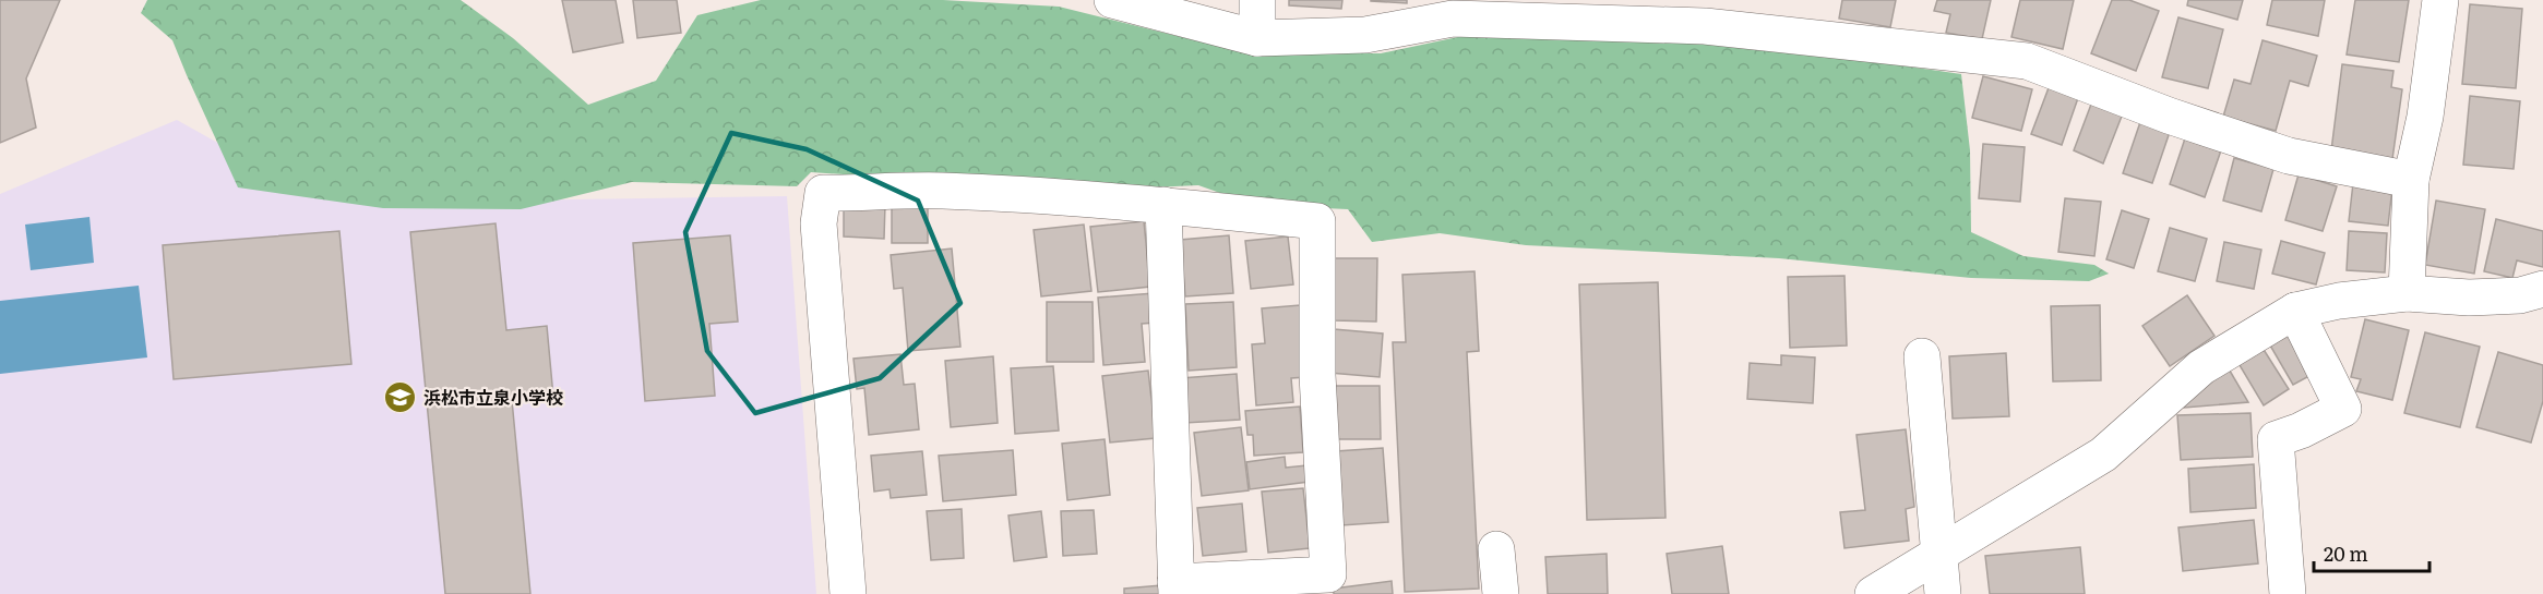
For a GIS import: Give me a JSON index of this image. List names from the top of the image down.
{
  "places": {
    "school or university": ["浜松市立泉小学校"]
  },
  "scale_bar": "20 m"
}
